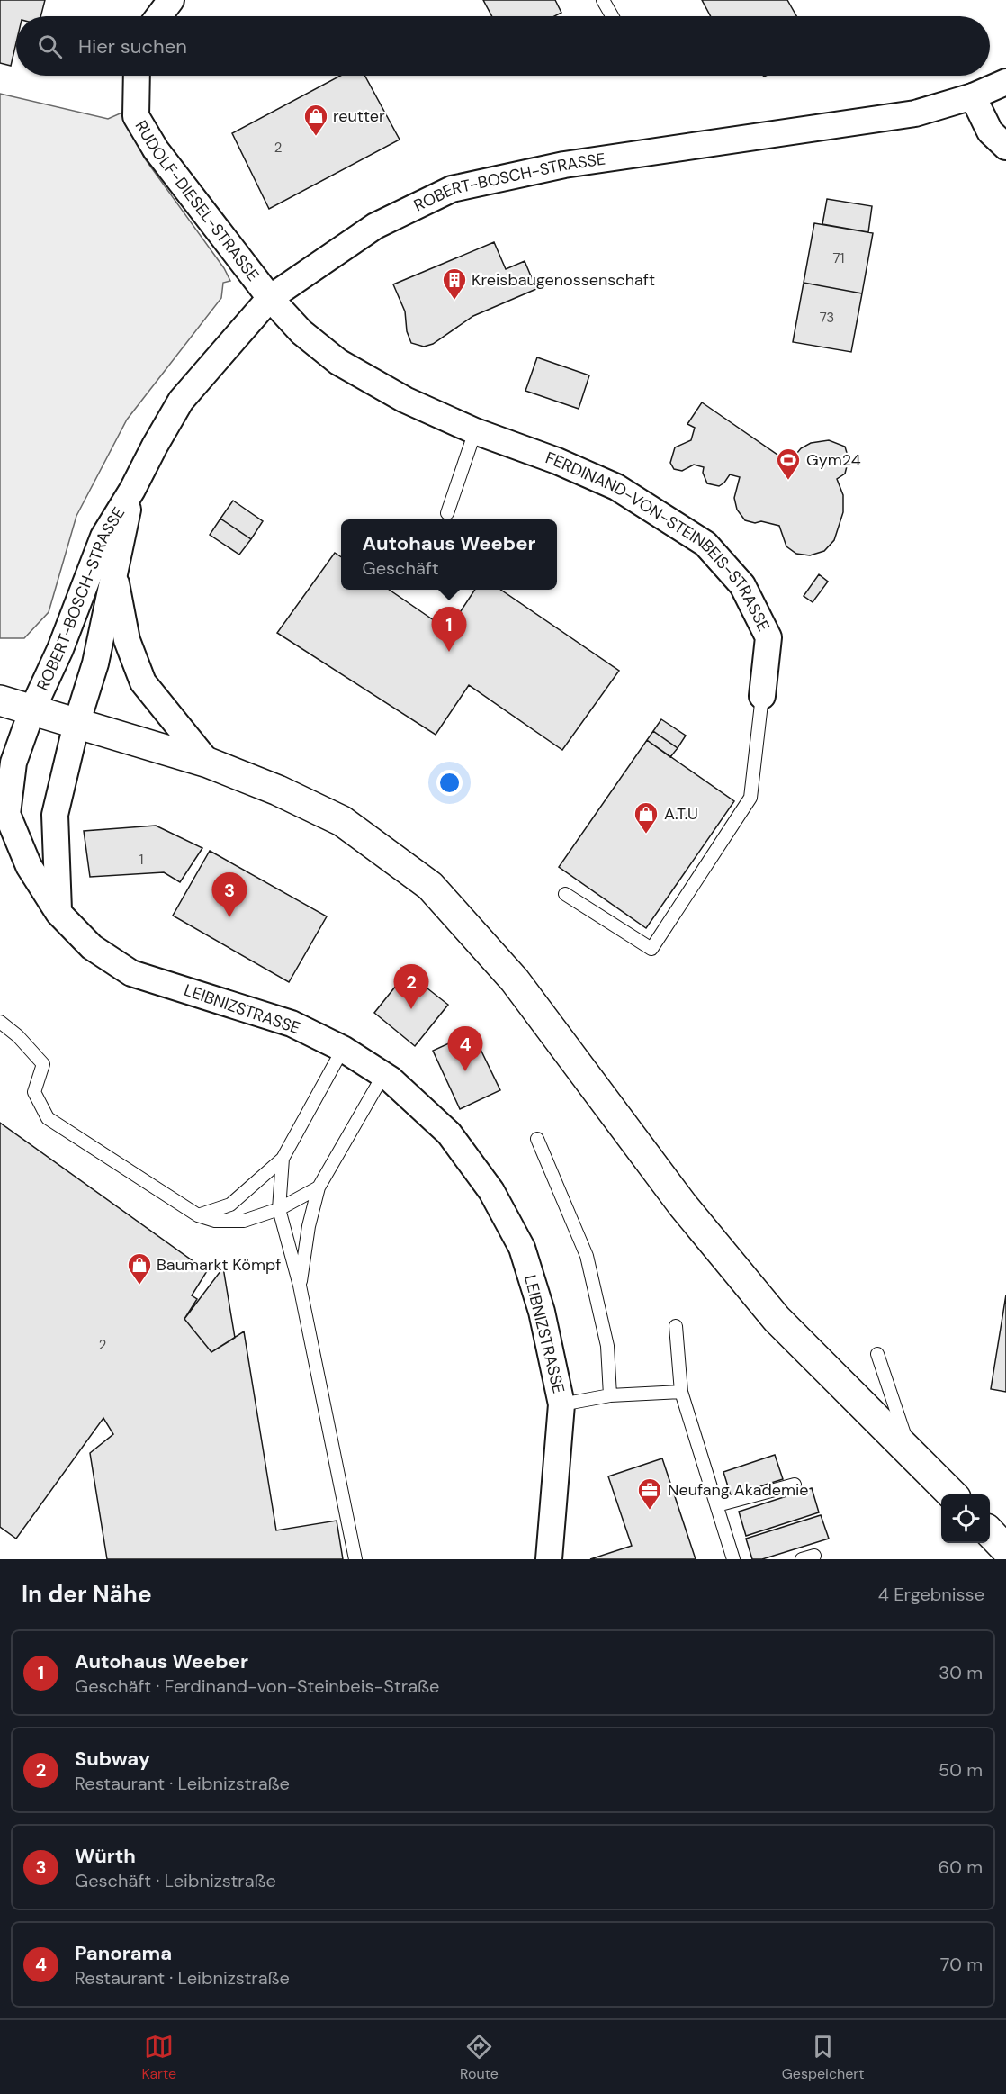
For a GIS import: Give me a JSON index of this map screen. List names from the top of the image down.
{
  "streets": {
    "street": [
      "ROBERT-BOSCH-STRASSE",
      "RUDOLF-DIESEL-STRASSE",
      "FERDINAND-VON-STEINBEIS-STRASSE",
      "LEIBNIZSTRASSE"
    ]
  },
  "crossings": [
    ["ROBERT-BOSCH-STRASSE", "RUDOLF-DIESEL-STRASSE"],
    ["ROBERT-BOSCH-STRASSE", "FERDINAND-VON-STEINBEIS-STRASSE"],
    ["ROBERT-BOSCH-STRASSE", "LEIBNIZSTRASSE"],
    ["RUDOLF-DIESEL-STRASSE", "FERDINAND-VON-STEINBEIS-STRASSE"]
  ],
  "places": {
    "shop": ["reutter", "A.T.U", "Baumarkt Kömpf"],
    "building": ["Kreisbaugenossenschaft"],
    "sports": ["Gym24"],
    "office": ["Neufang Akademie"]
  },
  "house_numbers": [
    "2",
    "71",
    "73",
    "1",
    "2"
  ],
  "page": {
    "search": "Hier suchen",
    "popup": ["Autohaus Weeber", "Geschäft"],
    "pins": [
      "1",
      "3",
      "2",
      "4"
    ],
    "heading": ["In der Nähe", "4 Ergebnisse"],
    "list": [
      {
        "mark": "1",
        "name": "Autohaus Weeber",
        "note": "Geschäft · Ferdinand-von-Steinbeis-Straße",
        "value": "30 m"
      },
      {
        "mark": "2",
        "name": "Subway",
        "note": "Restaurant · Leibnizstraße",
        "value": "50 m"
      },
      {
        "mark": "3",
        "name": "Würth",
        "note": "Geschäft · Leibnizstraße",
        "value": "60 m"
      },
      {
        "mark": "4",
        "name": "Panorama",
        "note": "Restaurant · Leibnizstraße",
        "value": "70 m"
      }
    ],
    "nav": ["Karte", "Route", "Gespeichert"]
  }
}
